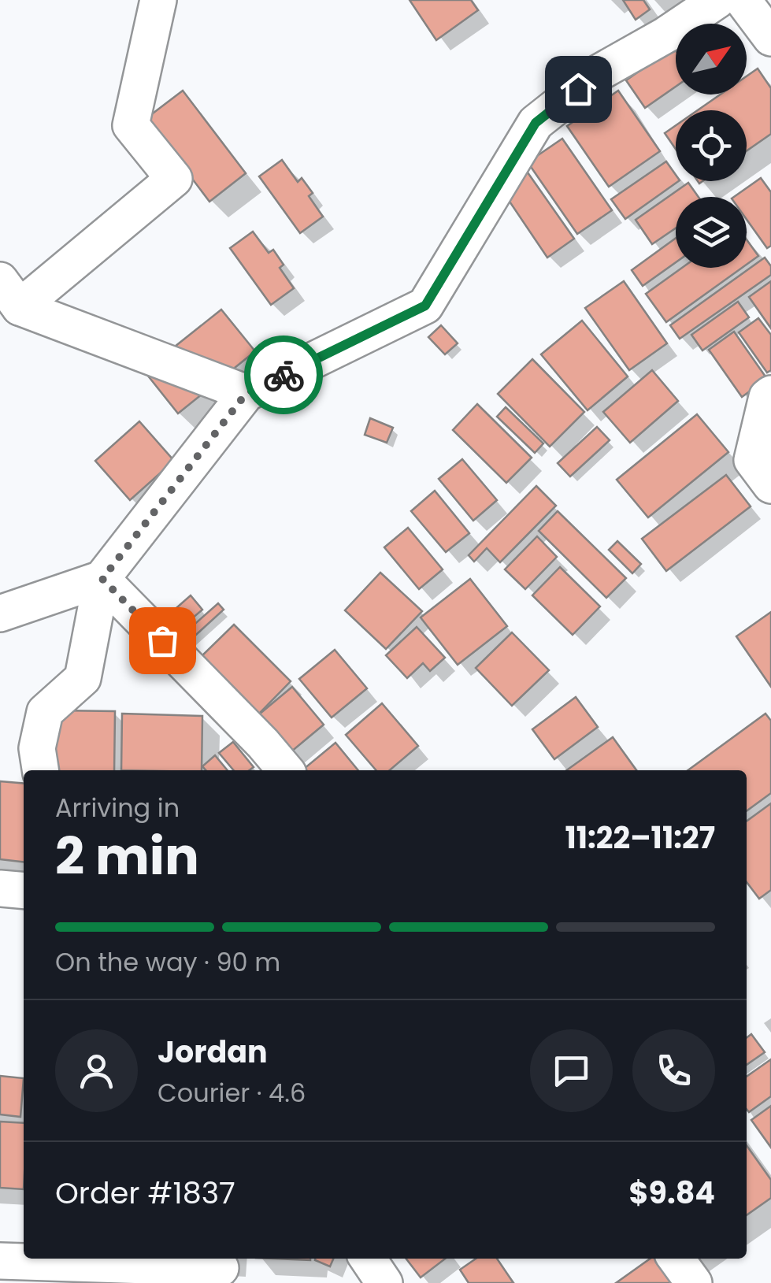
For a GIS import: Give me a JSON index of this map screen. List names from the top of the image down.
{
  "north": "top right",
  "page": {
    "heading": ["2 min", "Arriving in", "11:22–11:27"],
    "panel": [
      "Jordan",
      "Courier · 4.6",
      "Order #1837",
      "$9.84"
    ],
    "bar": "On the way · 90 m"
  }
}
